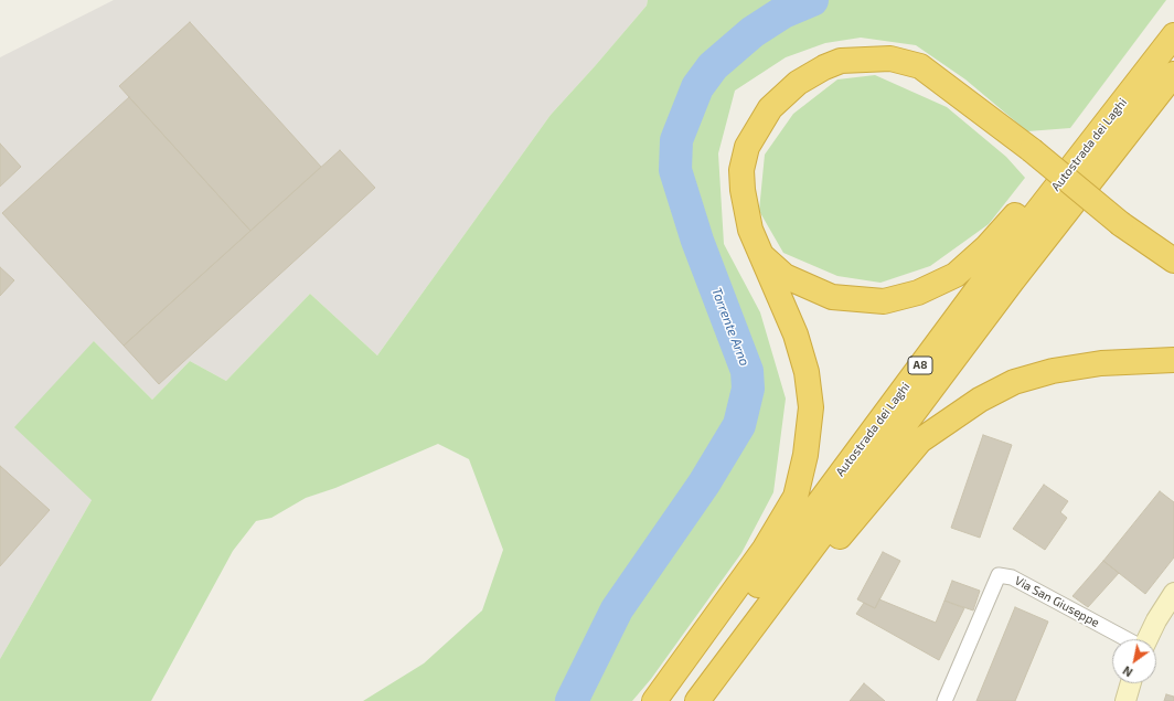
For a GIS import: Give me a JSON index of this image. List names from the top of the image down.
{
  "streets": {
    "highway": ["Autostrada dei Laghi", "A8"],
    "street": ["Via San Giuseppe"]
  },
  "water": ["Torrente Arno"],
  "north": "bottom left"
}
